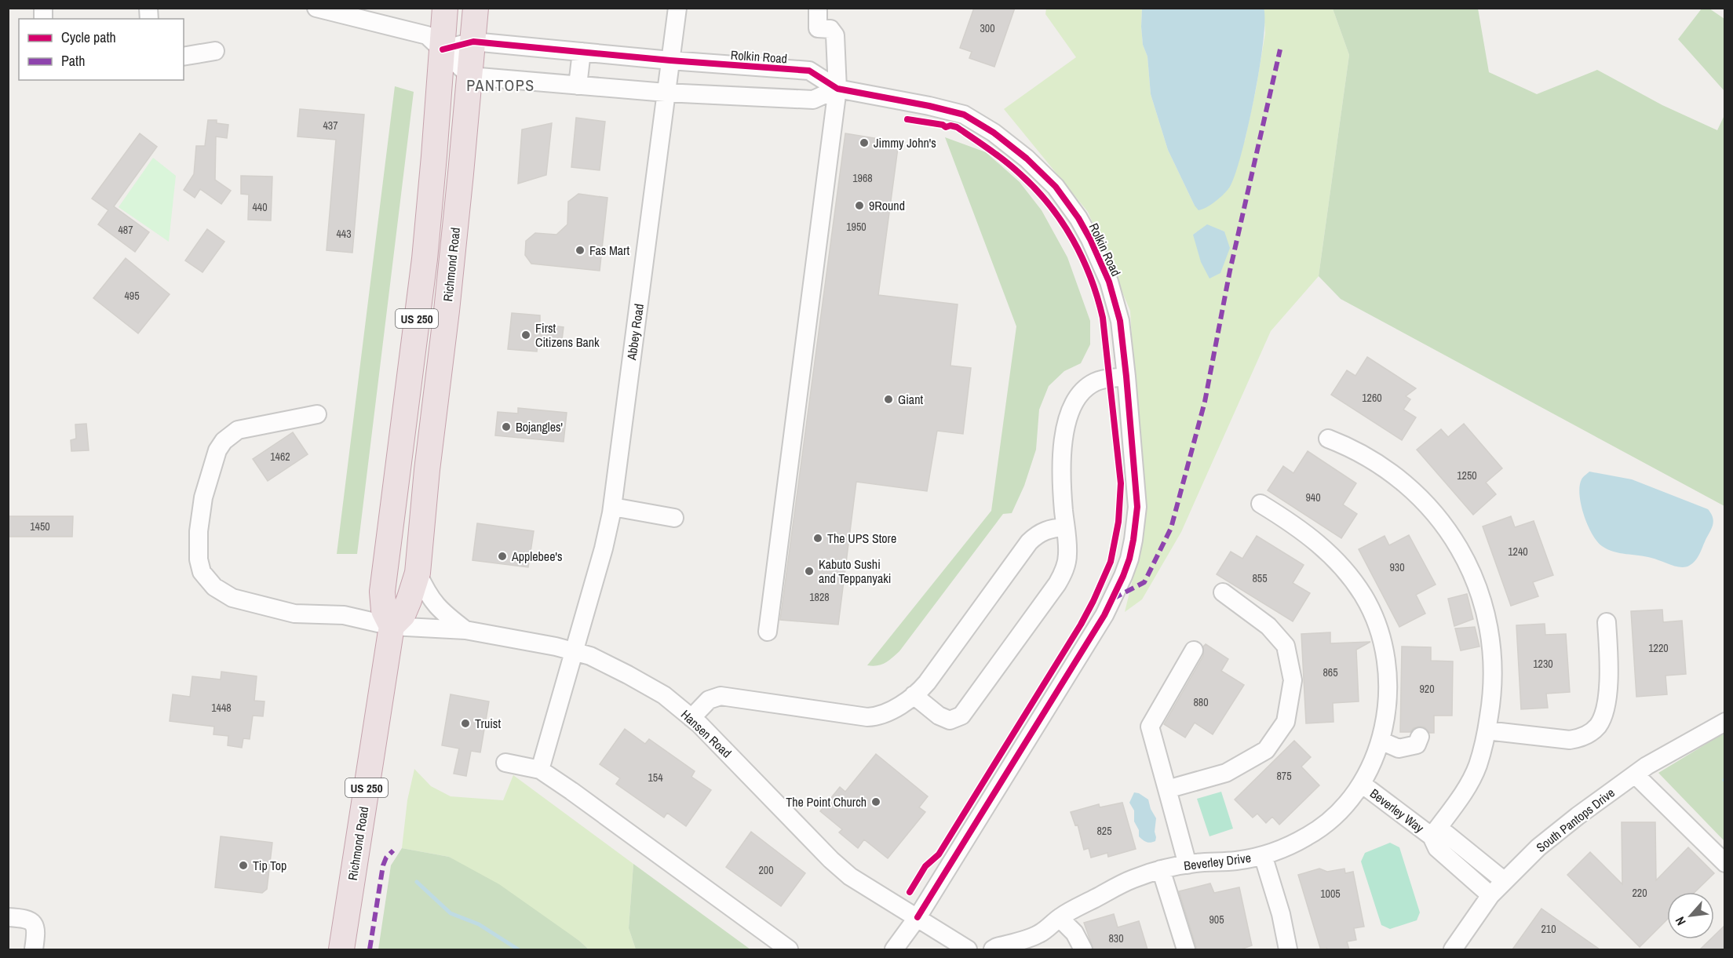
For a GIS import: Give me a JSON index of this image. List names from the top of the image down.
{
  "streets": {
    "highway": ["Richmond Road", "US 250"],
    "street": [
      "Rolkin Road",
      "Abbey Road",
      "Hansen Road",
      "Beverley Way",
      "South Pantops Drive",
      "Beverley Drive"
    ]
  },
  "crossings": [
    ["Rolkin Road", "Richmond Road"],
    ["Rolkin Road", "Abbey Road"],
    ["Rolkin Road", "Hansen Road"],
    ["Richmond Road", "Hansen Road"],
    ["Abbey Road", "Hansen Road"],
    ["Beverley Way", "South Pantops Drive"],
    ["Beverley Way", "Beverley Drive"]
  ],
  "districts": ["PANTOPS"],
  "places": [
    "Jimmy John's",
    "9Round",
    "Fas Mart",
    "First Citizens Bank",
    "Giant",
    "Bojangles'",
    "The UPS Store",
    "Applebee's",
    "Kabuto Sushi and Teppanyaki",
    "Truist",
    "The Point Church",
    "Tip Top"
  ],
  "house_numbers": [
    "300",
    "437",
    "1968",
    "440",
    "1950",
    "487",
    "443",
    "495",
    "1260",
    "1462",
    "1250",
    "940",
    "1450",
    "1240",
    "930",
    "855",
    "1828",
    "1220",
    "1230",
    "865",
    "920",
    "880",
    "1448",
    "875",
    "154",
    "825",
    "200",
    "220",
    "1005",
    "905",
    "210",
    "830"
  ],
  "legend": ["Cycle path", "Path"],
  "north": "bottom left"
}
